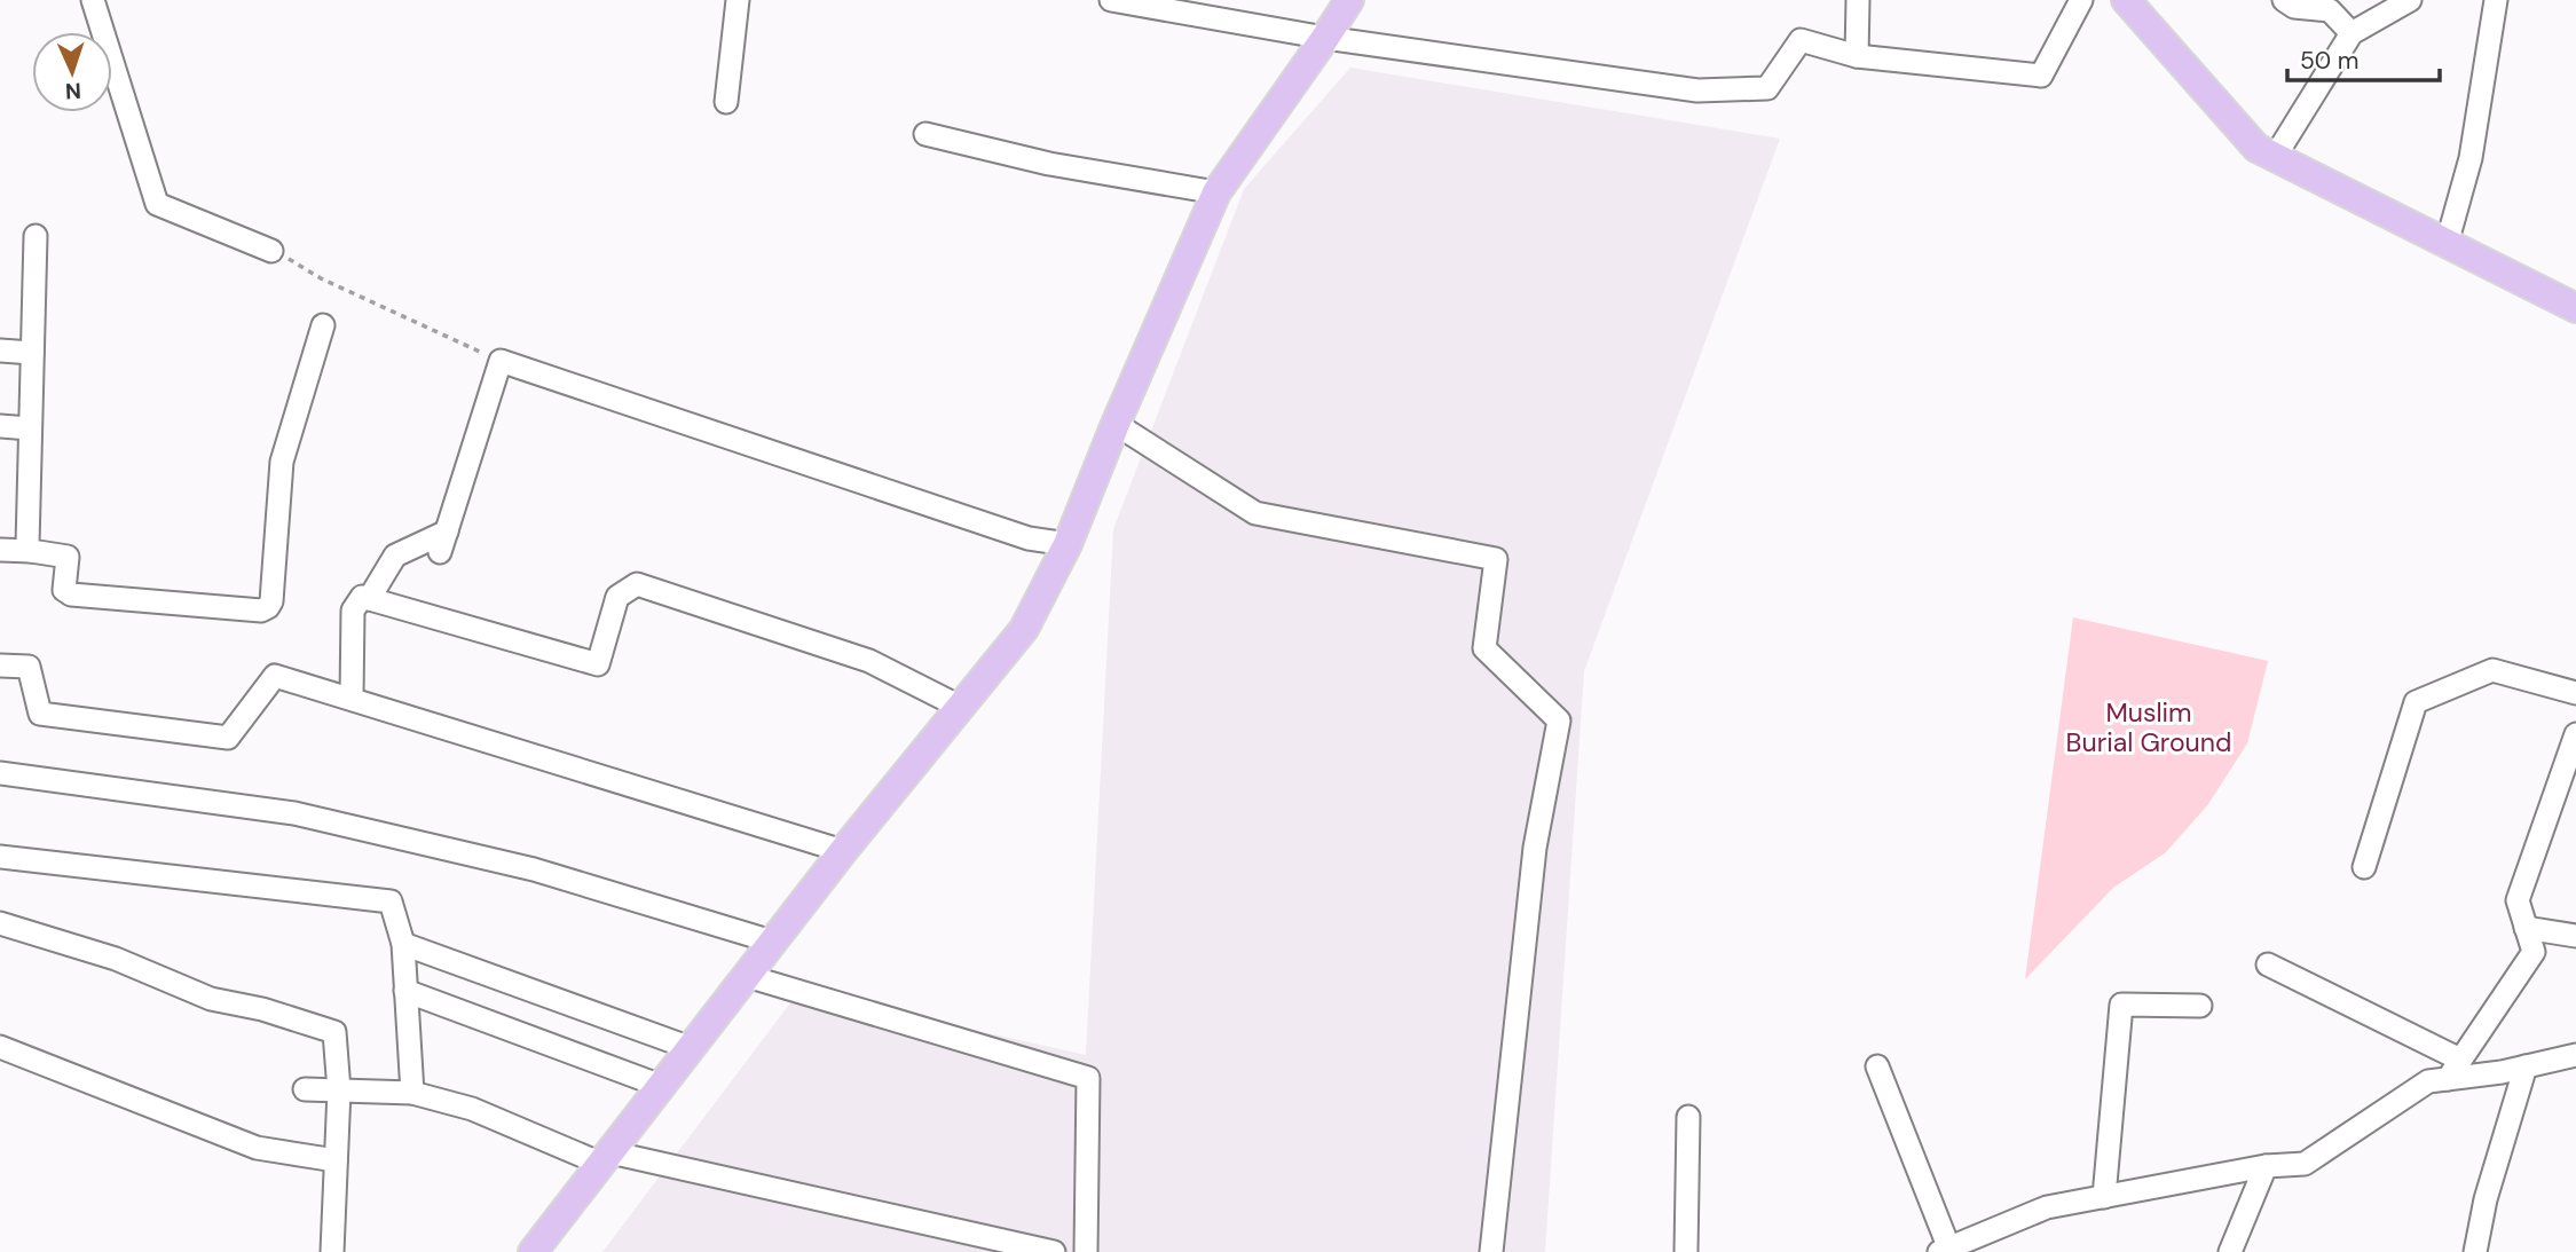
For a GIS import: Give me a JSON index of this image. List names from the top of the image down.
{
  "parks": ["Muslim Burial Ground"],
  "scale_bar": "50 m",
  "north": "bottom"
}
